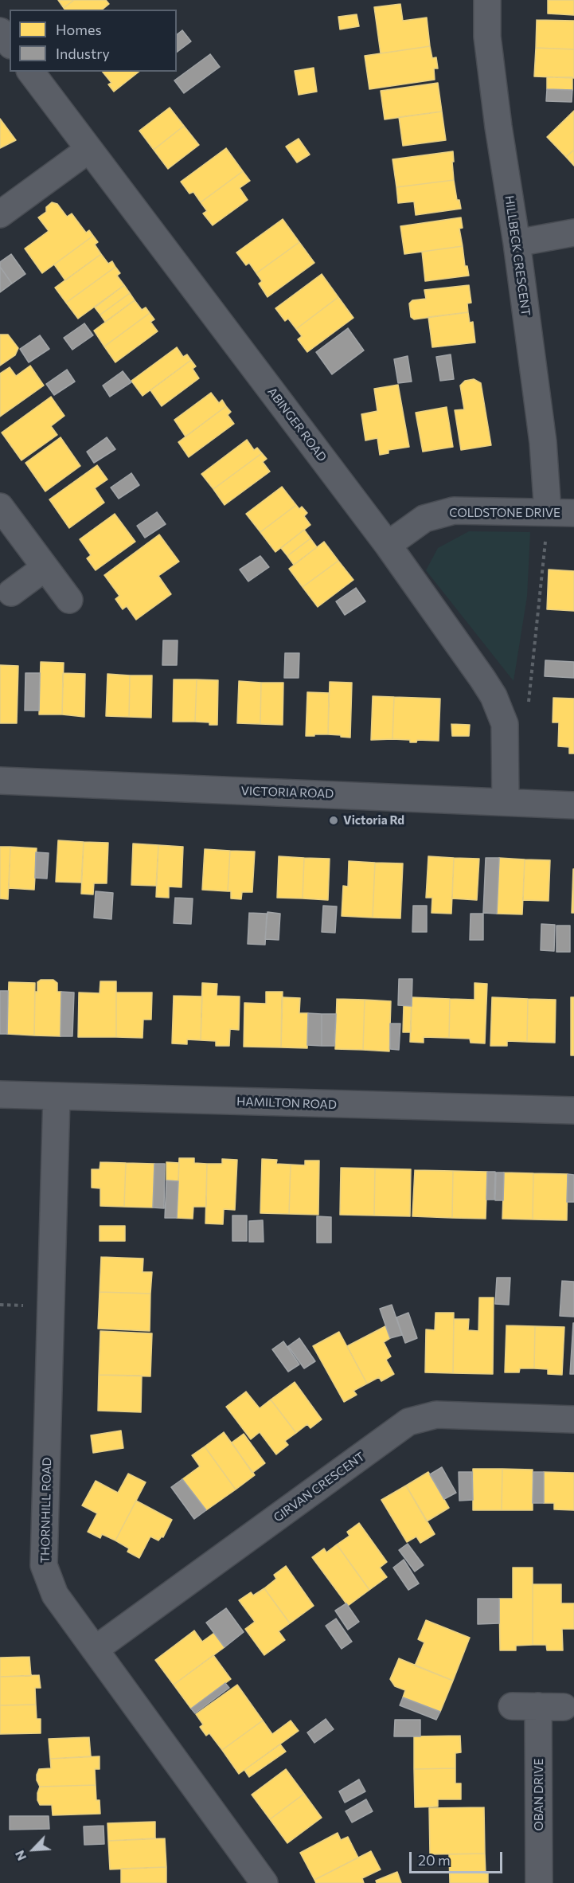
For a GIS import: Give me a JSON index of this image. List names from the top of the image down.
{
  "streets": {
    "street": [
      "HILLBECK CRESCENT",
      "ABINGER ROAD",
      "COLDSTONE DRIVE",
      "VICTORIA ROAD",
      "HAMILTON ROAD",
      "GIRVAN CRESCENT",
      "THORNHILL ROAD",
      "OBAN DRIVE"
    ]
  },
  "crossings": [
    ["HILLBECK CRESCENT", "COLDSTONE DRIVE"],
    ["ABINGER ROAD", "COLDSTONE DRIVE"],
    ["ABINGER ROAD", "VICTORIA ROAD"],
    ["HAMILTON ROAD", "THORNHILL ROAD"],
    ["GIRVAN CRESCENT", "THORNHILL ROAD"]
  ],
  "places": ["Victoria Rd"],
  "legend": ["Homes", "Industry"],
  "scale_bar": "20 m",
  "north": "bottom left"
}
